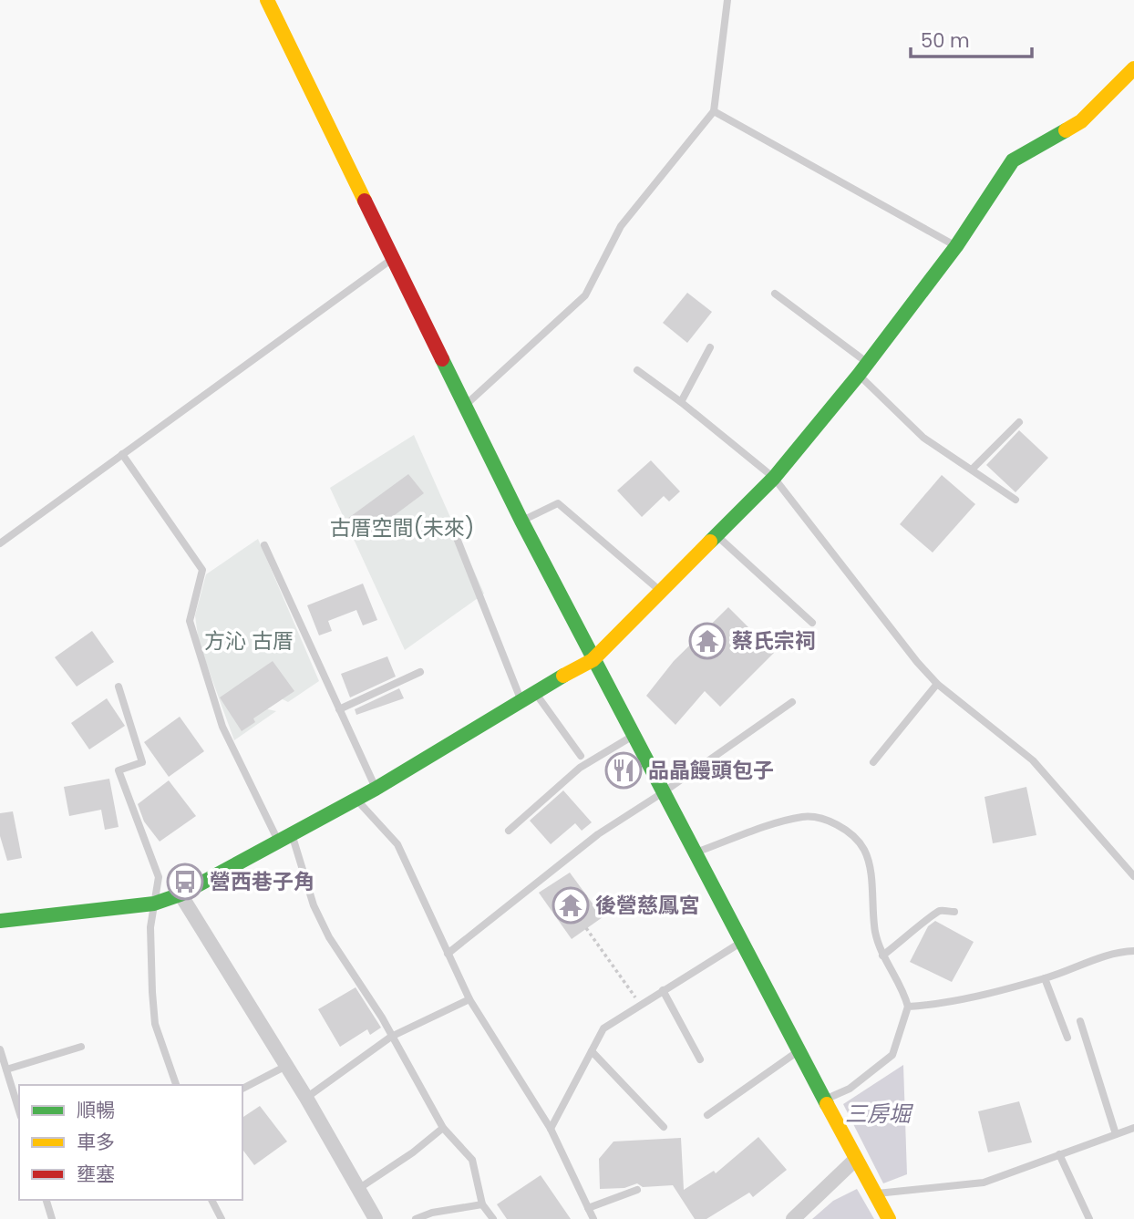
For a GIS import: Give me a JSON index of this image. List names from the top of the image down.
{
  "water": ["三房堀"],
  "parks": ["古厝空間(未來)", "方沁 古厝"],
  "places": {
    "temple": ["蔡氏宗祠", "後營慈鳳宮"],
    "restaurant": ["品晶饅頭包子"],
    "bus stop": ["營西巷子角"]
  },
  "legend": ["順暢", "車多", "壅塞"],
  "scale_bar": "50 m"
}
